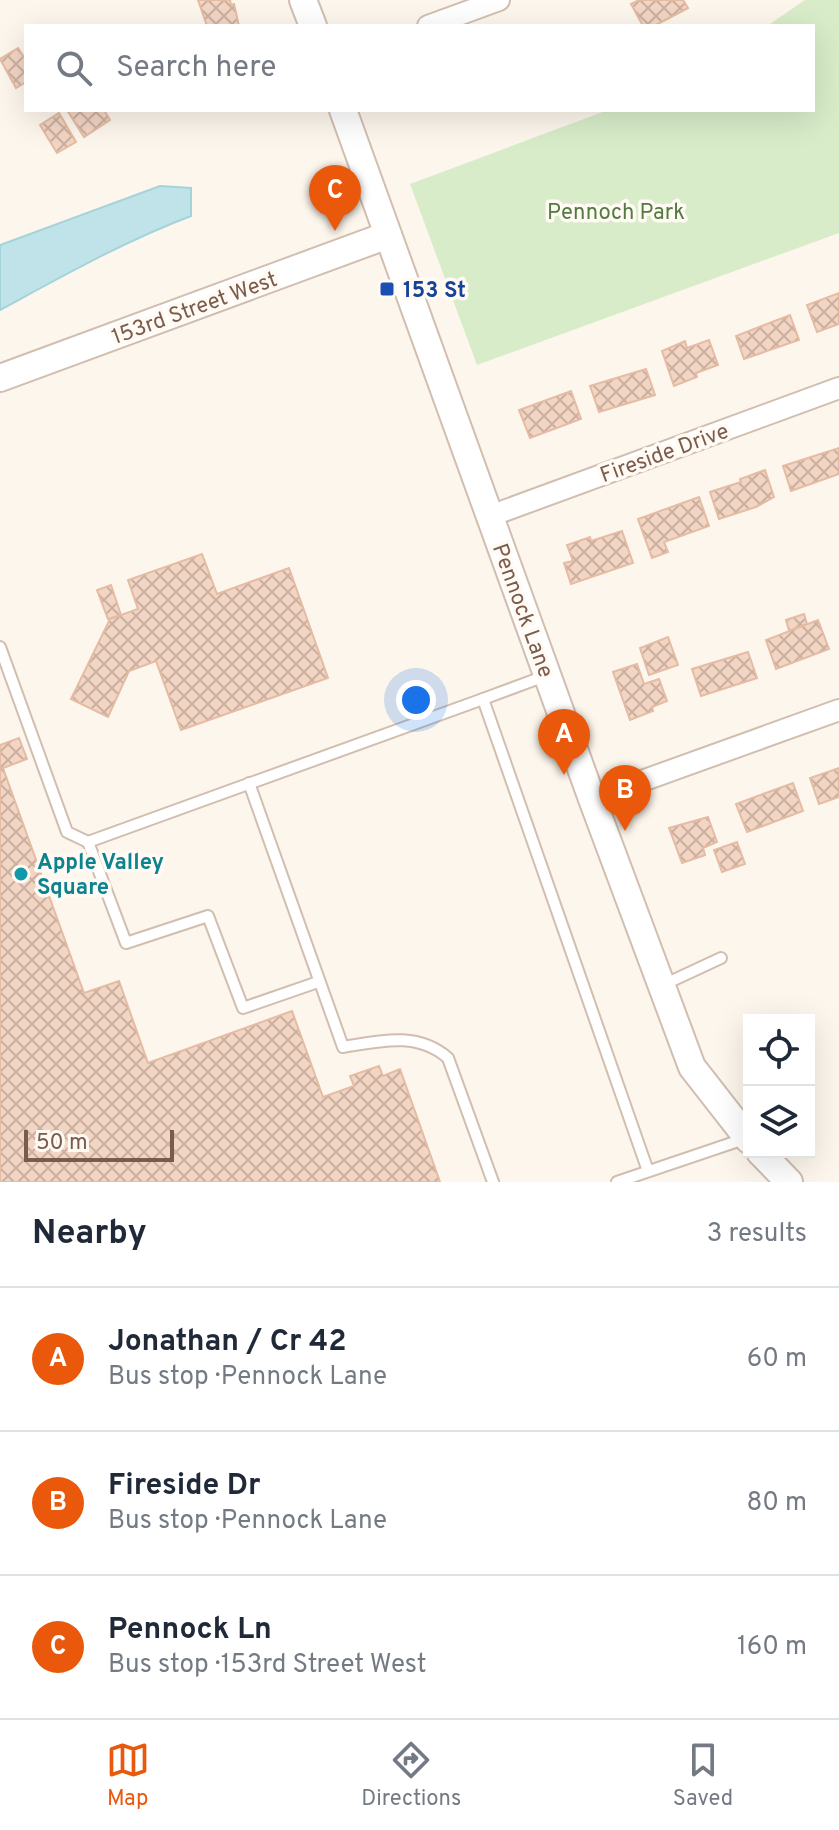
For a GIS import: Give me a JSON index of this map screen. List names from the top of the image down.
{
  "streets": {
    "street": ["153rd Street West", "Fireside Drive", "Pennock Lane"]
  },
  "crossings": [
    ["153rd Street West", "Pennock Lane"],
    ["Fireside Drive", "Pennock Lane"]
  ],
  "parks": ["Pennoch Park"],
  "places": {
    "transit": ["153 St"],
    "other": ["Apple Valley Square"]
  },
  "scale_bar": "50 m",
  "page": {
    "search": "Search here",
    "pins": ["C", "A", "B"],
    "scale": "50 m",
    "heading": ["Nearby", "3 results"],
    "list": [
      {
        "mark": "A",
        "name": "Jonathan / Cr 42",
        "note": "Bus stop · Pennock Lane",
        "value": "60 m"
      },
      {
        "mark": "B",
        "name": "Fireside Dr",
        "note": "Bus stop · Pennock Lane",
        "value": "80 m"
      },
      {
        "mark": "C",
        "name": "Pennock Ln",
        "note": "Bus stop · 153rd Street West",
        "value": "160 m"
      }
    ],
    "nav": ["Map", "Directions", "Saved"]
  }
}
